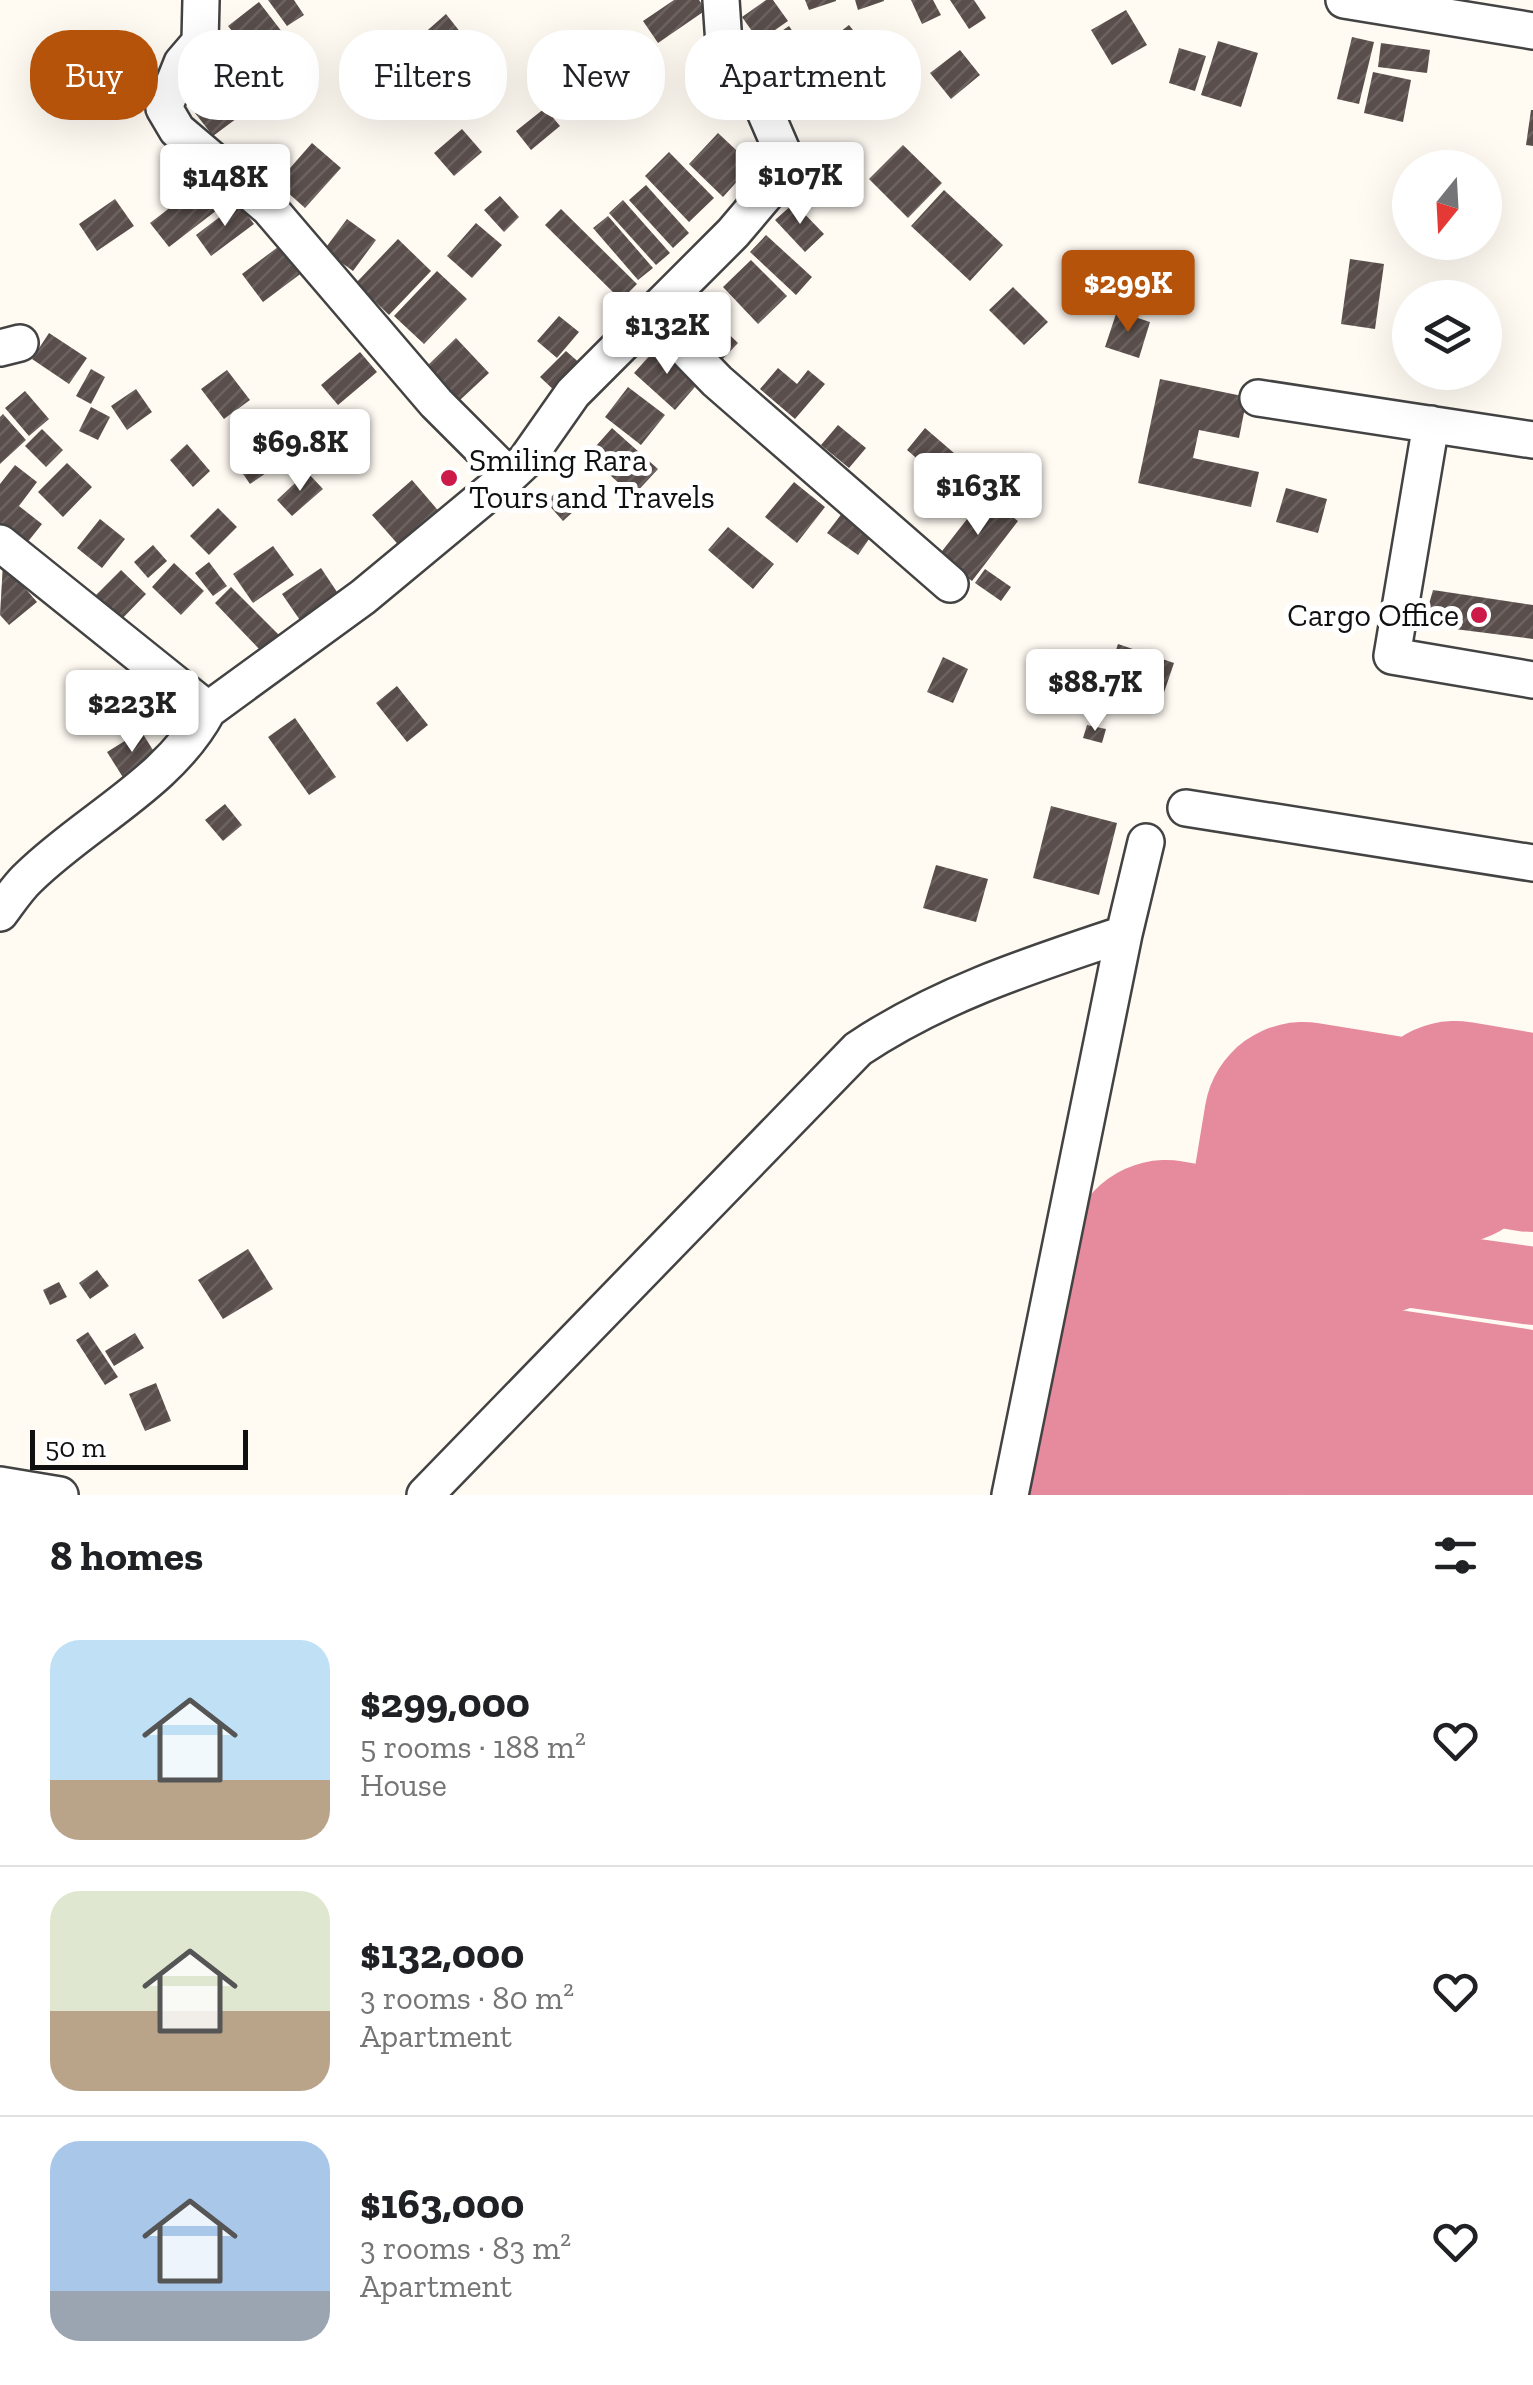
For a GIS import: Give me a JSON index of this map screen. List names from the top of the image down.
{
  "places": ["Smiling Rara Tours and Travels", "Cargo Office"],
  "scale_bar": "50 m",
  "north": "bottom",
  "page": {
    "chip": [
      "Buy",
      "Rent",
      "Filters",
      "New",
      "Apartment"
    ],
    "price": [
      "$107K",
      "$148K",
      "$299K",
      "$132K",
      "$69.8K",
      "$163K",
      "$88.7K",
      "$223K"
    ],
    "scale": "50 m",
    "heading": "8 homes",
    "list": [
      {
        "name": "$299,000",
        "note": "5 rooms · 188 m² · House"
      },
      {
        "name": "$132,000",
        "note": "3 rooms · 80 m² · Apartment"
      },
      {
        "name": "$163,000",
        "note": "3 rooms · 83 m² · Apartment"
      }
    ]
  }
}
